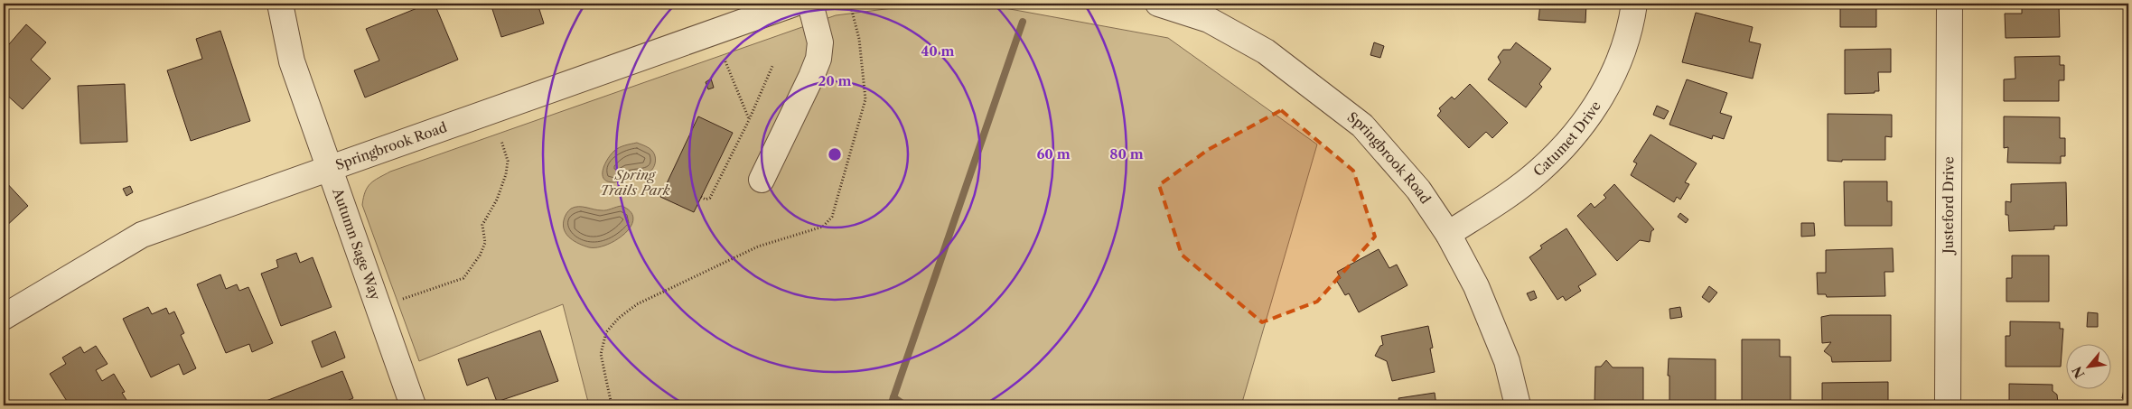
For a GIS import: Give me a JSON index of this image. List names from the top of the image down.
{
  "streets": {
    "street": [
      "Catumet Drive",
      "Springbrook Road",
      "Justeford Drive",
      "Autumn Sage Way"
    ]
  },
  "crossings": [
    ["Catumet Drive", "Springbrook Road"],
    ["Springbrook Road", "Autumn Sage Way"]
  ],
  "parks": ["Spring Trails Park"],
  "north": "bottom left",
  "rings": [
    "40 m",
    "20 m",
    "60 m",
    "80 m"
  ]
}
